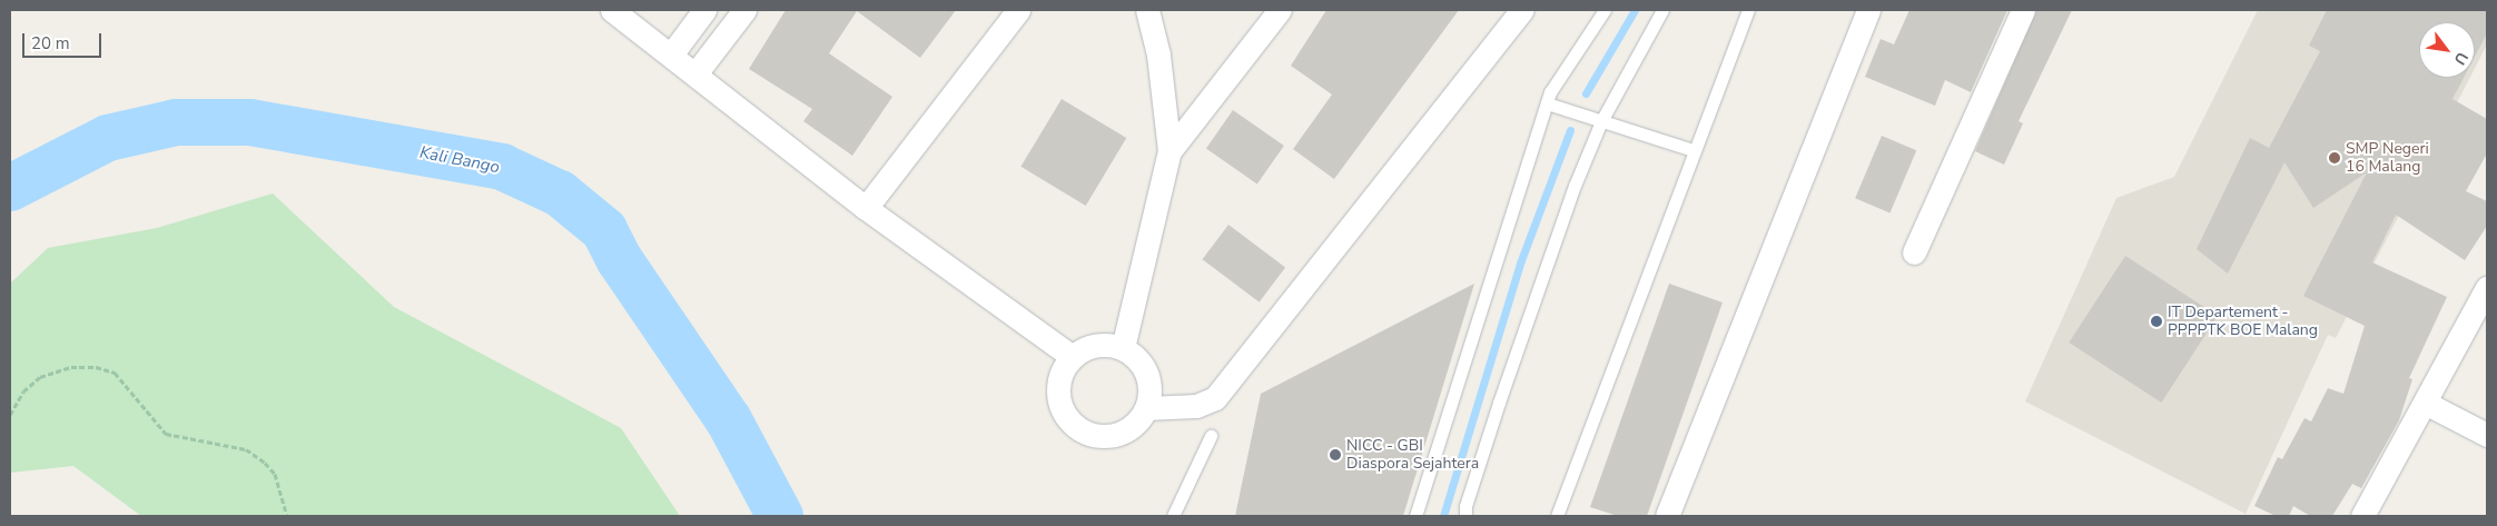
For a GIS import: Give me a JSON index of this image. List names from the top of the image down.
{
  "water": ["Kali Bango"],
  "places": ["SMP Negeri 16 Malang", "IT Departement - PPPPTK BOE Malang", "NICC - GBI Diaspora Sejahtera"],
  "scale_bar": "20 m",
  "north": "bottom right"
}
